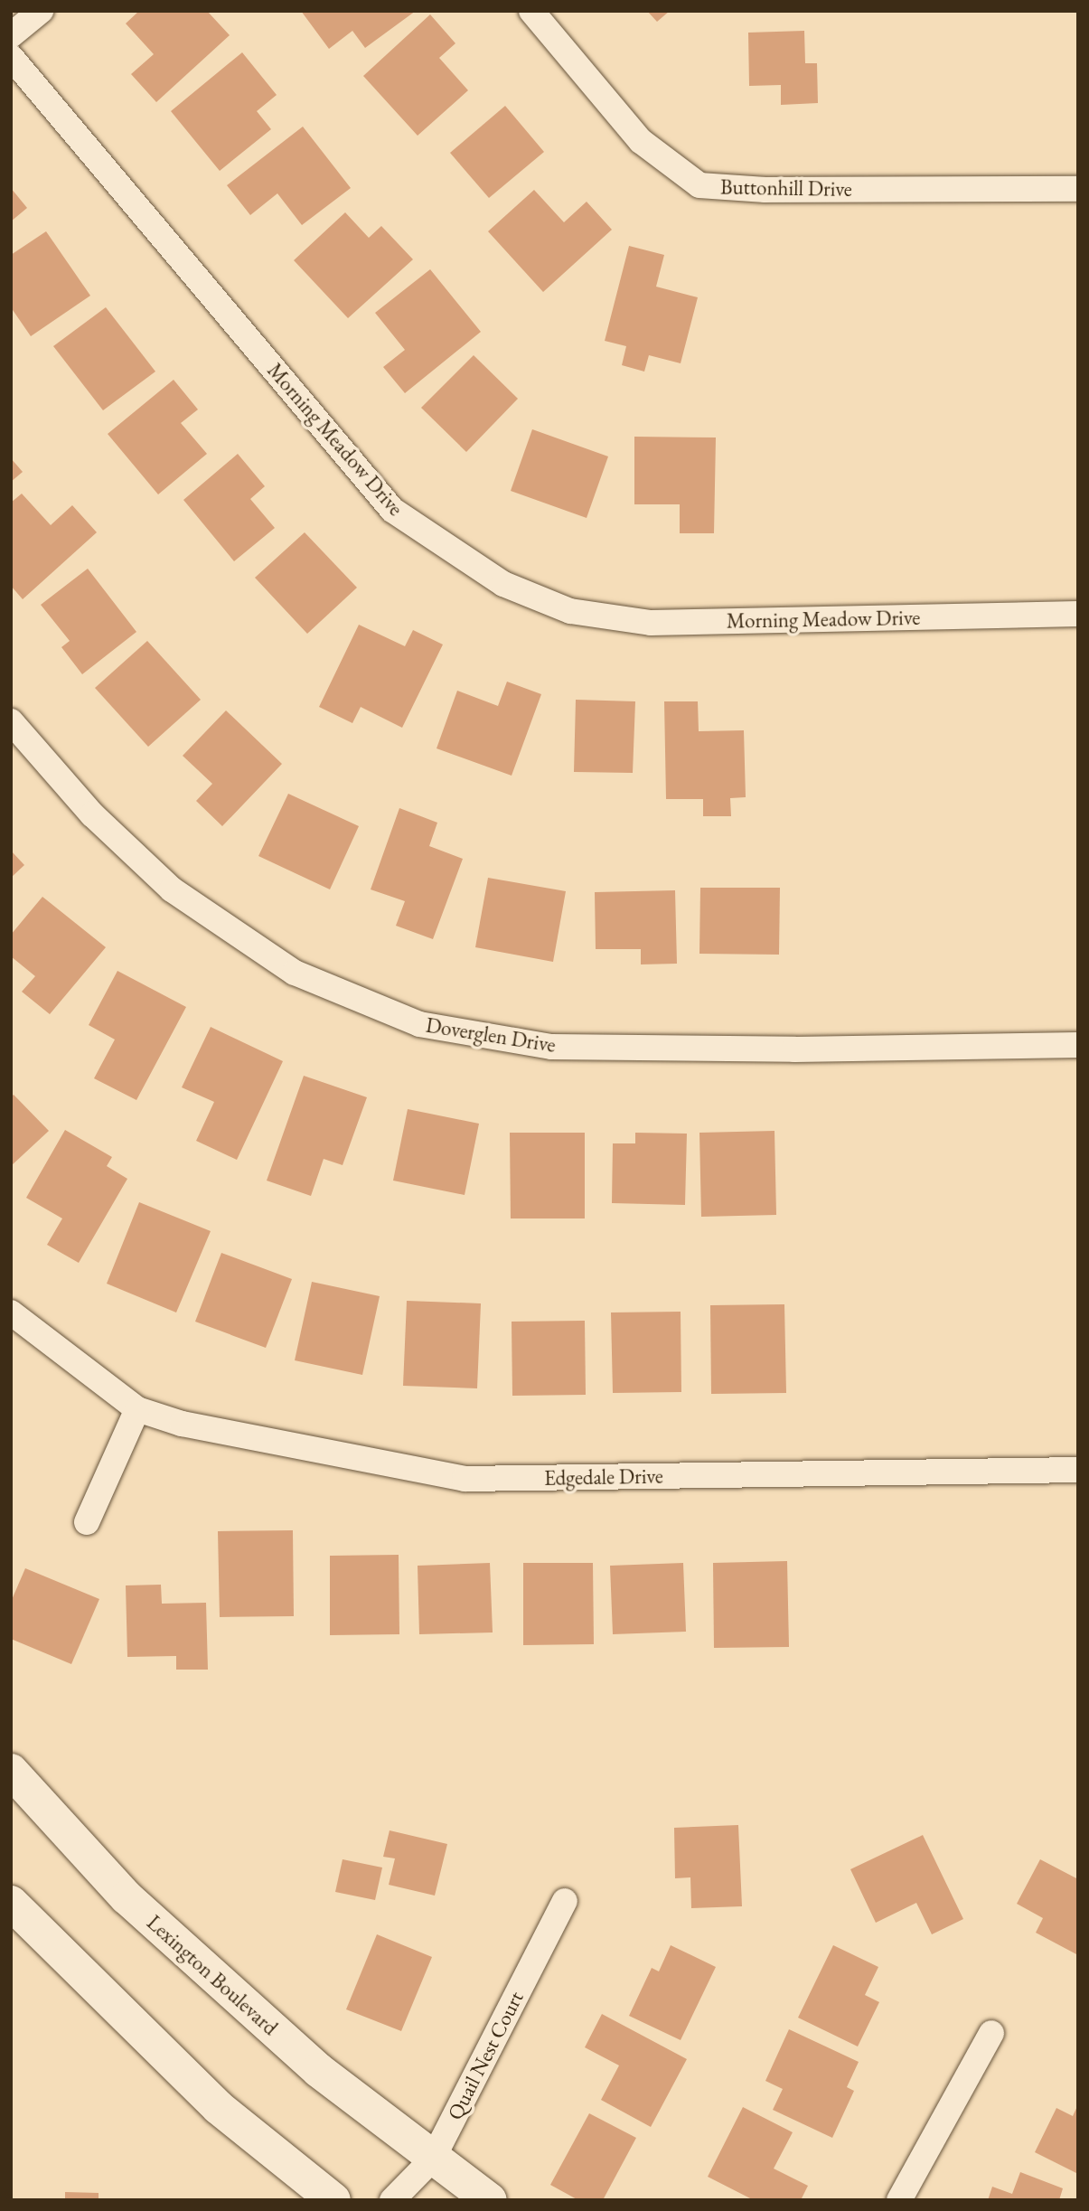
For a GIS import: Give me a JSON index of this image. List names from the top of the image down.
{
  "streets": {
    "street": [
      "Buttonhill Drive",
      "Morning Meadow Drive",
      "Doverglen Drive",
      "Edgedale Drive",
      "Lexington Boulevard",
      "Quail Nest Court"
    ]
  },
  "crossings": [
    ["Lexington Boulevard", "Quail Nest Court"]
  ]
}
